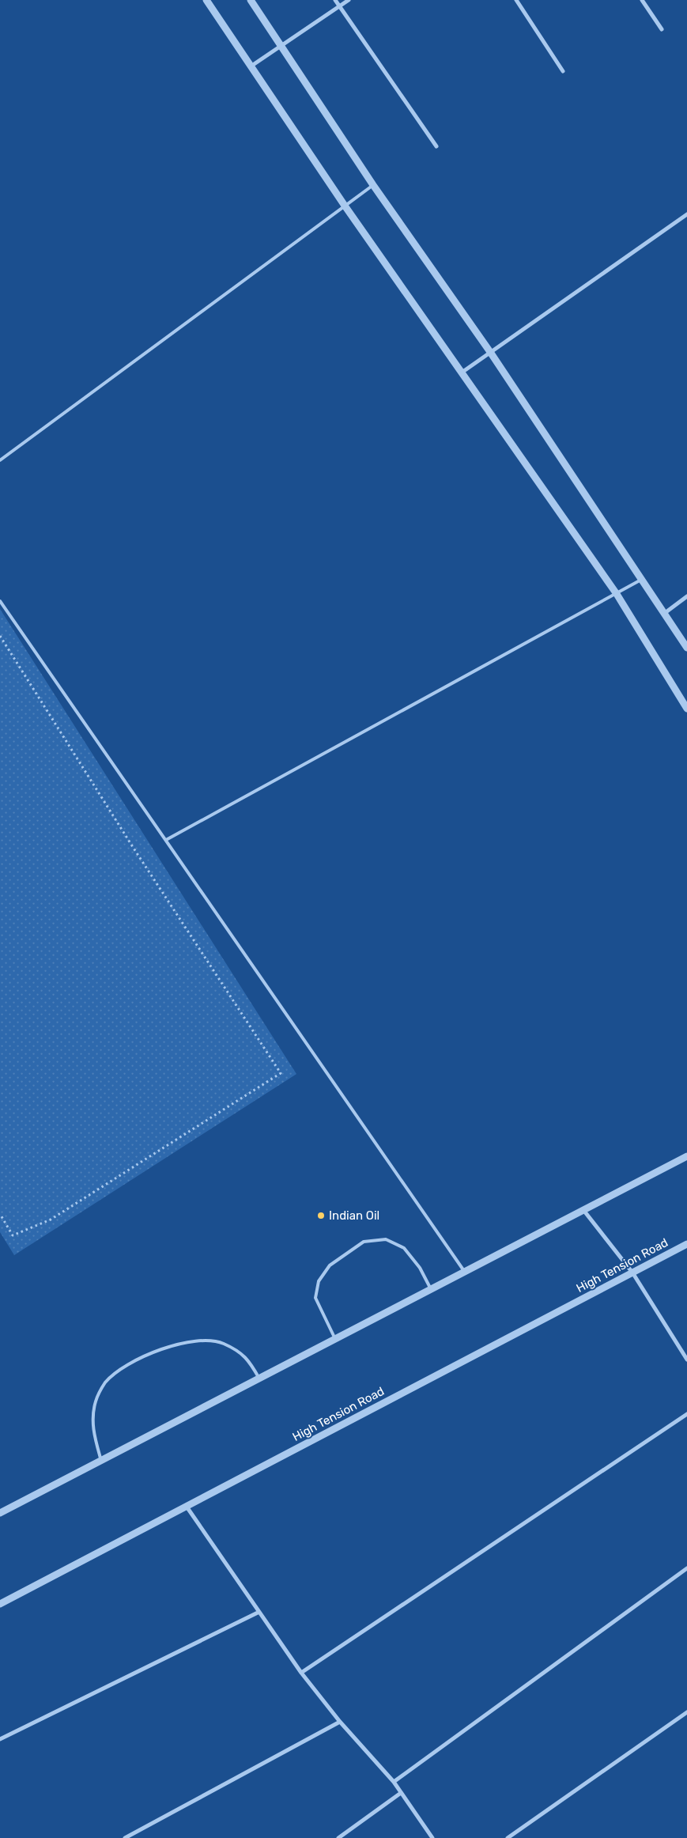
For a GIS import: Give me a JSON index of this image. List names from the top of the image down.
{
  "streets": {
    "street": ["High Tension Road"]
  },
  "places": ["Indian Oil"]
}
